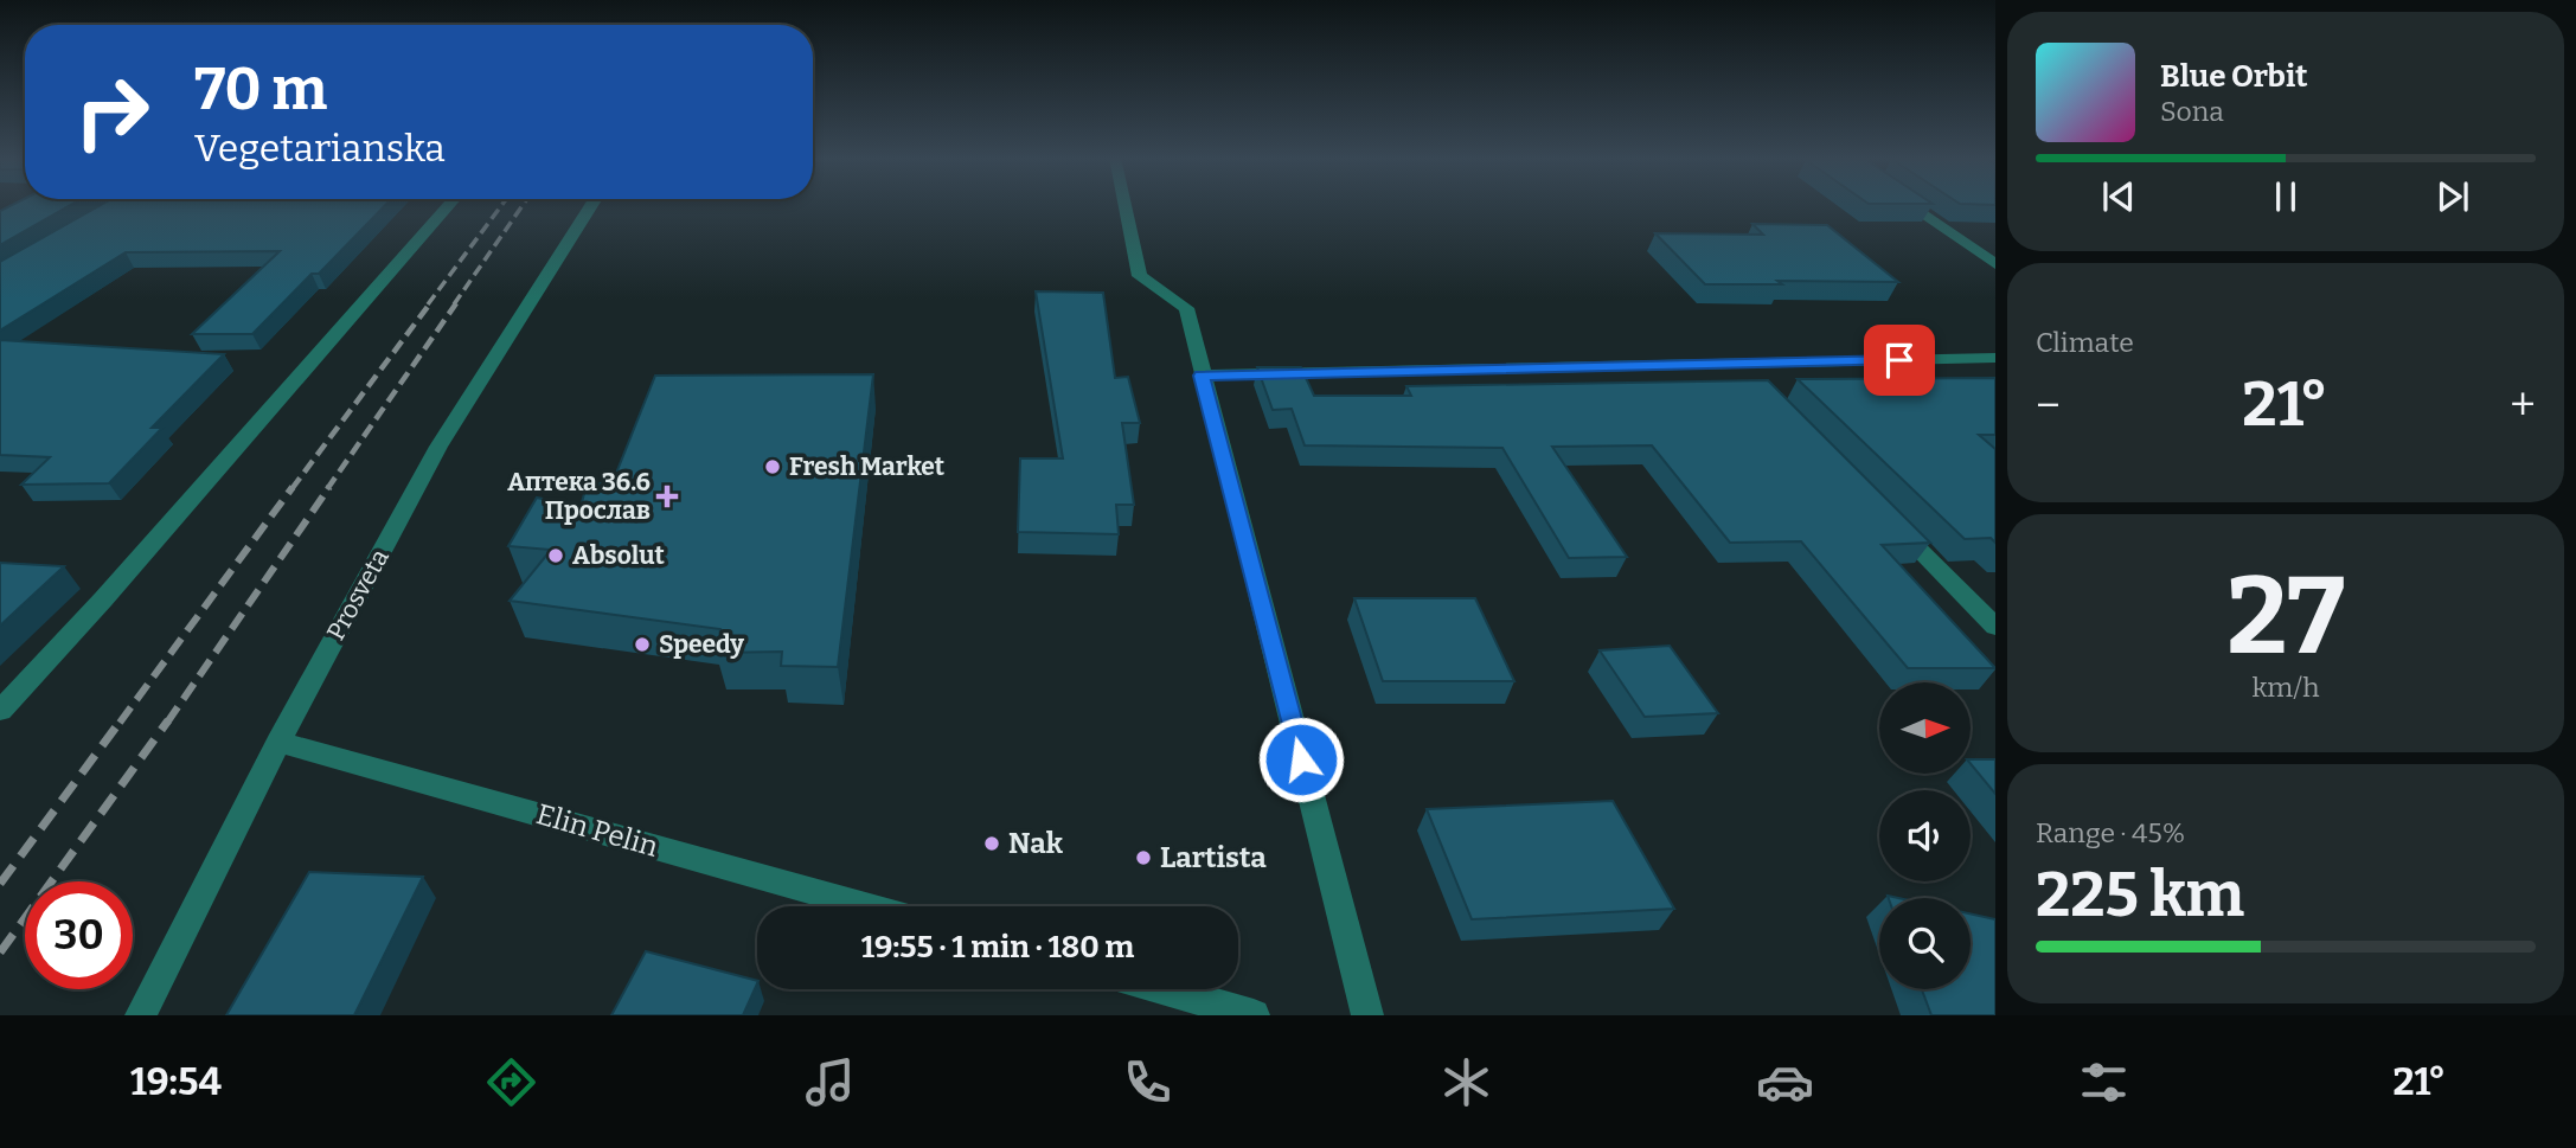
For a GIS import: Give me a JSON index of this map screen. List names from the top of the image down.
{
  "streets": {
    "street": ["Prosveta", "Elin Pelin"]
  },
  "crossings": [
    ["Prosveta", "Elin Pelin"]
  ],
  "places": {
    "other": [
      "Fresh Market",
      "Absolut",
      "Speedy",
      "Nak",
      "Lartista"
    ],
    "health": ["Аптека 36.6 Прослав"]
  },
  "north": "right",
  "page": {
    "turn": ["70 m", "Vegetarianska"],
    "song": ["Blue Orbit", "Sona"],
    "tile": [
      "Climate",
      ["27", "km/h"],
      ["Range · 45%", "225 km"]
    ],
    "heat": ["−", "21°", "+"],
    "limit": "30",
    "trip": "19:55 · 1 min · 180 m",
    "tabs": ["19:54", "21°"]
  }
}
